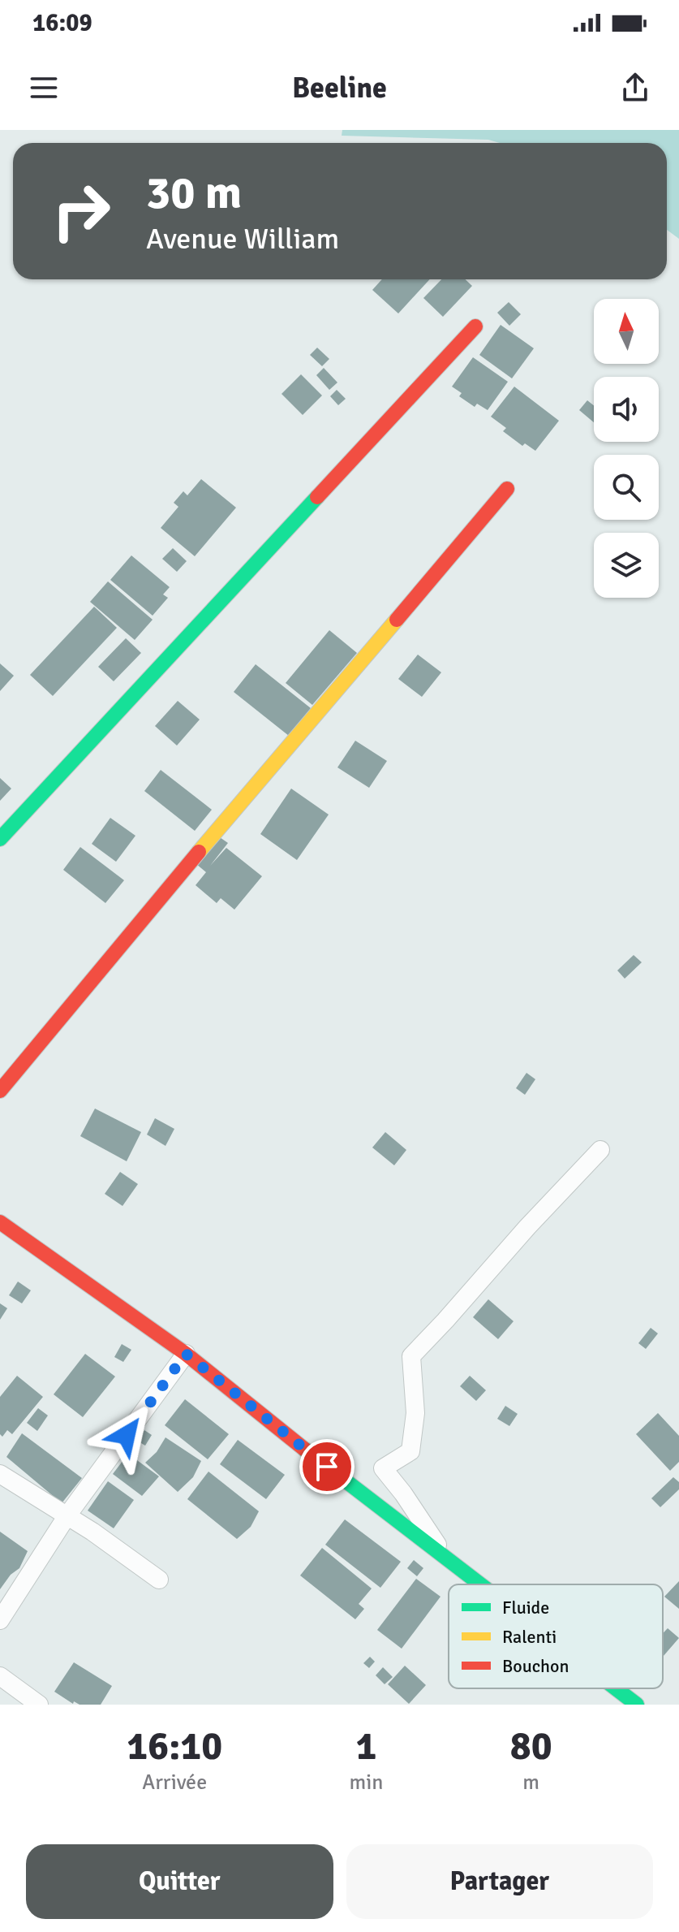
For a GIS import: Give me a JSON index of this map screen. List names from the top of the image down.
{
  "legend": ["Fluide", "Ralenti", "Bouchon"],
  "north": "top",
  "page": {
    "status": "16:09",
    "header": "Beeline",
    "turn": ["30 m", "Avenue William"],
    "eta": [
      "16:10",
      "Arrivée",
      "1",
      "min",
      "80",
      "m"
    ],
    "buttons": ["Quitter", "Partager"]
  }
}
